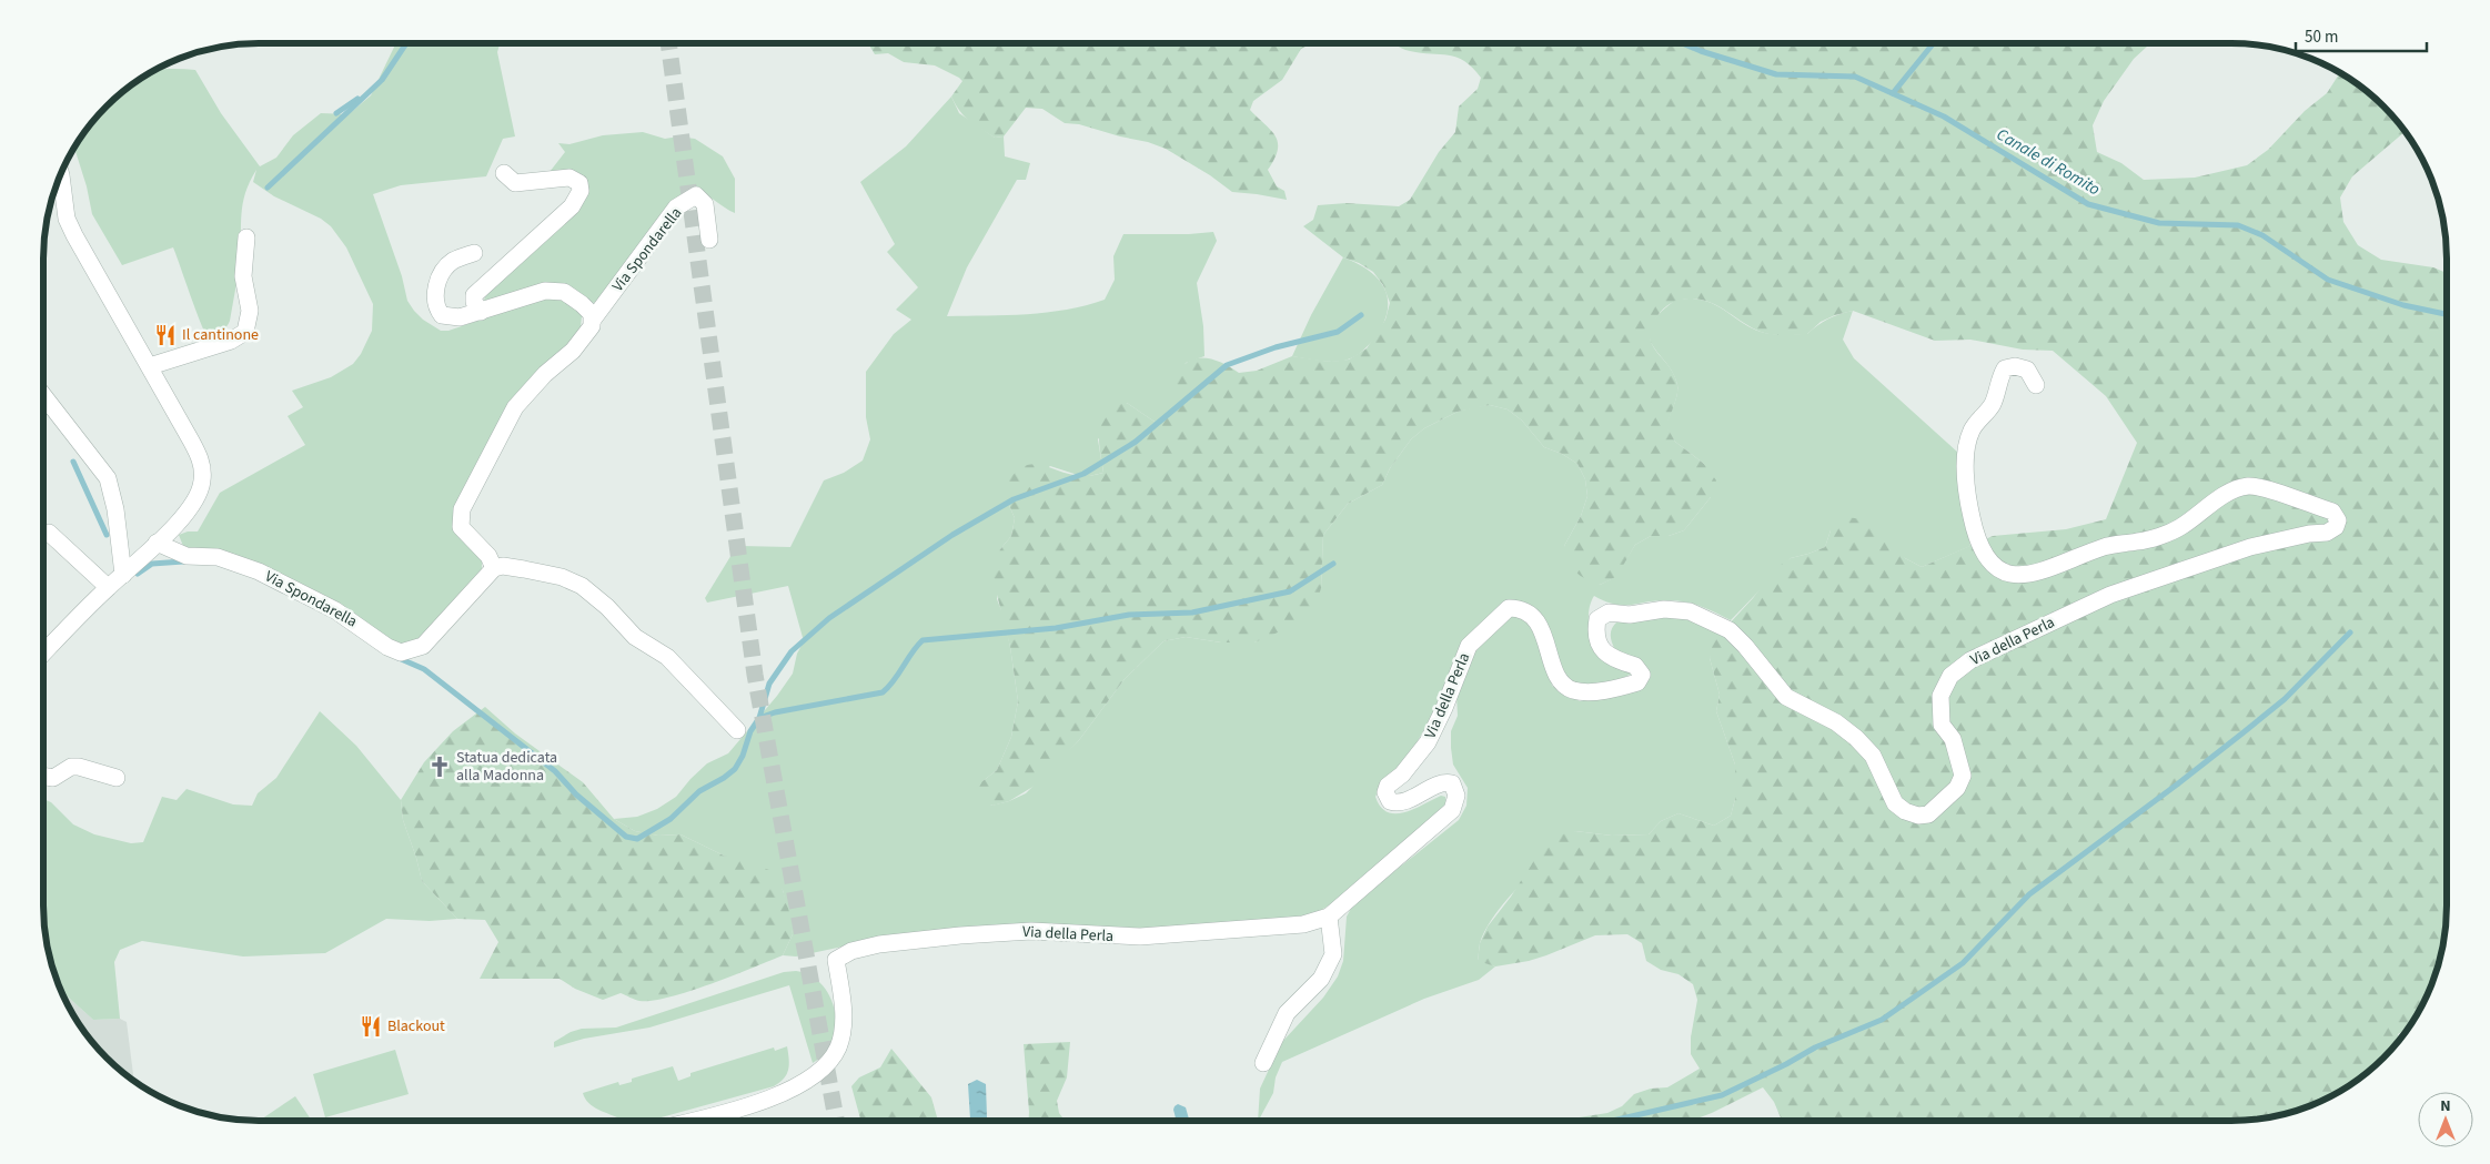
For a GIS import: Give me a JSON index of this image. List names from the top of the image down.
{
  "streets": {
    "street": ["Via Spondarella", "Via della Perla"]
  },
  "water": ["Canale di Romito"],
  "places": {
    "restaurant": ["Il cantinone", "Blackout"],
    "church": ["Statua dedicata alla Madonna"]
  },
  "scale_bar": "50 m",
  "north": "top"
}
